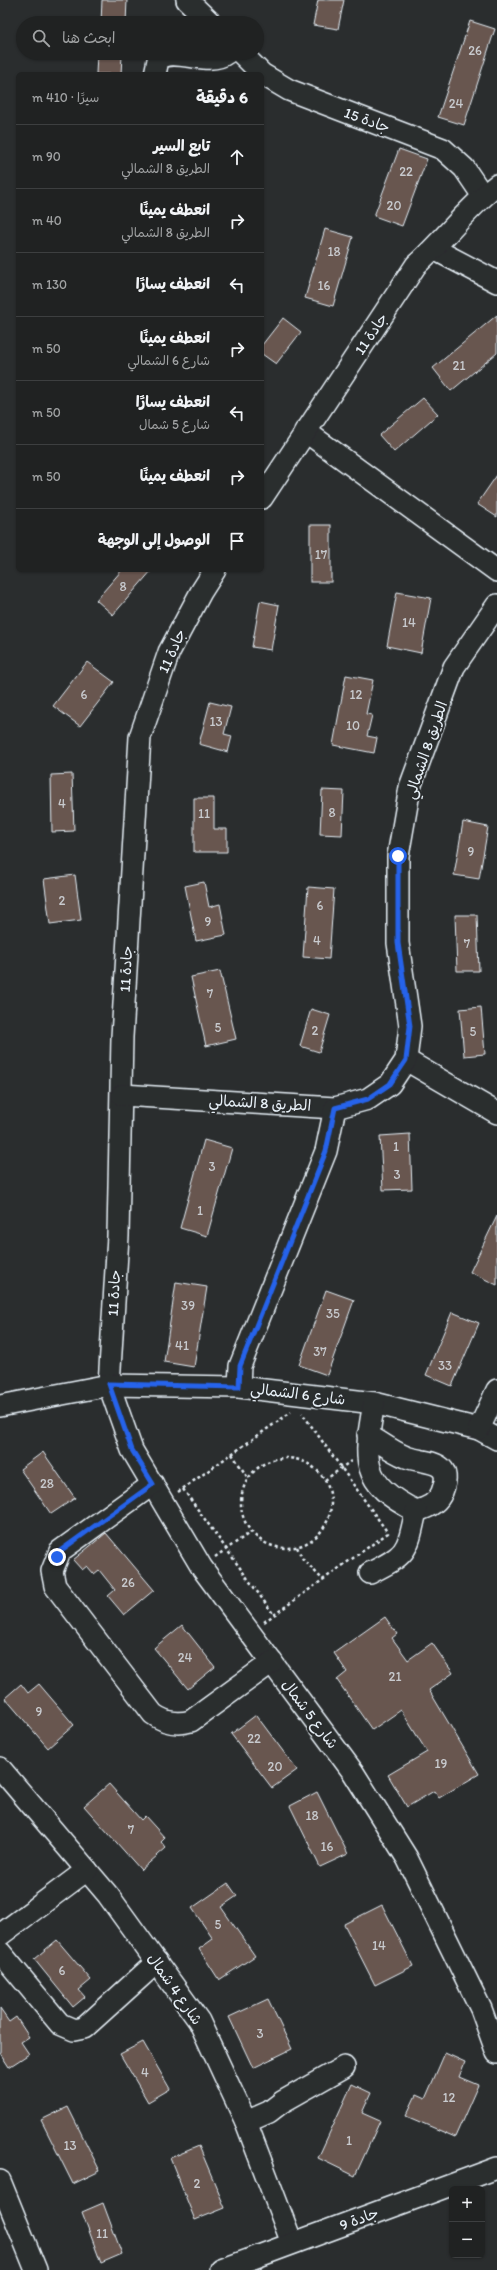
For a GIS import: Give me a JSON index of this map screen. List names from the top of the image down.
{
  "streets": {
    "street": [
      "جادة 15",
      "جادة 11",
      "الطريق 8 الشمالي",
      "شارع 6 الشمالي",
      "شارع 5 شمال",
      "شارع 4 شمال",
      "جادة 9"
    ]
  },
  "crossings": [
    ["جادة 15", "جادة 11"],
    ["جادة 11", "الطريق 8 الشمالي"],
    ["جادة 11", "شارع 6 الشمالي"],
    ["جادة 11", "شارع 5 شمال"],
    ["شارع 6 الشمالي", "شارع 5 شمال"],
    ["شارع 4 شمال", "جادة 9"]
  ],
  "house_numbers": [
    "26",
    "24",
    "22",
    "20",
    "18",
    "16",
    "21",
    "17",
    "8",
    "14",
    "6",
    "12",
    "13",
    "10",
    "4",
    "8",
    "11",
    "9",
    "2",
    "6",
    "9",
    "4",
    "7",
    "7",
    "5",
    "2",
    "5",
    "1",
    "3",
    "3",
    "1",
    "39",
    "35",
    "41",
    "37",
    "33",
    "28",
    "26",
    "24",
    "21",
    "9",
    "22",
    "19",
    "20",
    "18",
    "7",
    "16",
    "5",
    "14",
    "6",
    "3",
    "4",
    "12",
    "1",
    "13",
    "2",
    "11"
  ],
  "page": {
    "search": "ابحث هنا",
    "heading": ["6 دقيقة", "سيرًا · 410 m"],
    "list": [
      ["تابع السير", "الطريق 8 الشمالي", "90 m"],
      ["انعطف يمينًا", "الطريق 8 الشمالي", "40 m"],
      ["انعطف يسارًا", "130 m"],
      ["انعطف يمينًا", "شارع 6 الشمالي", "50 m"],
      ["انعطف يسارًا", "شارع 5 شمال", "50 m"],
      ["انعطف يمينًا", "50 m"],
      "الوصول إلى الوجهة"
    ],
    "map_buttons": ["+", "−"]
  }
}
